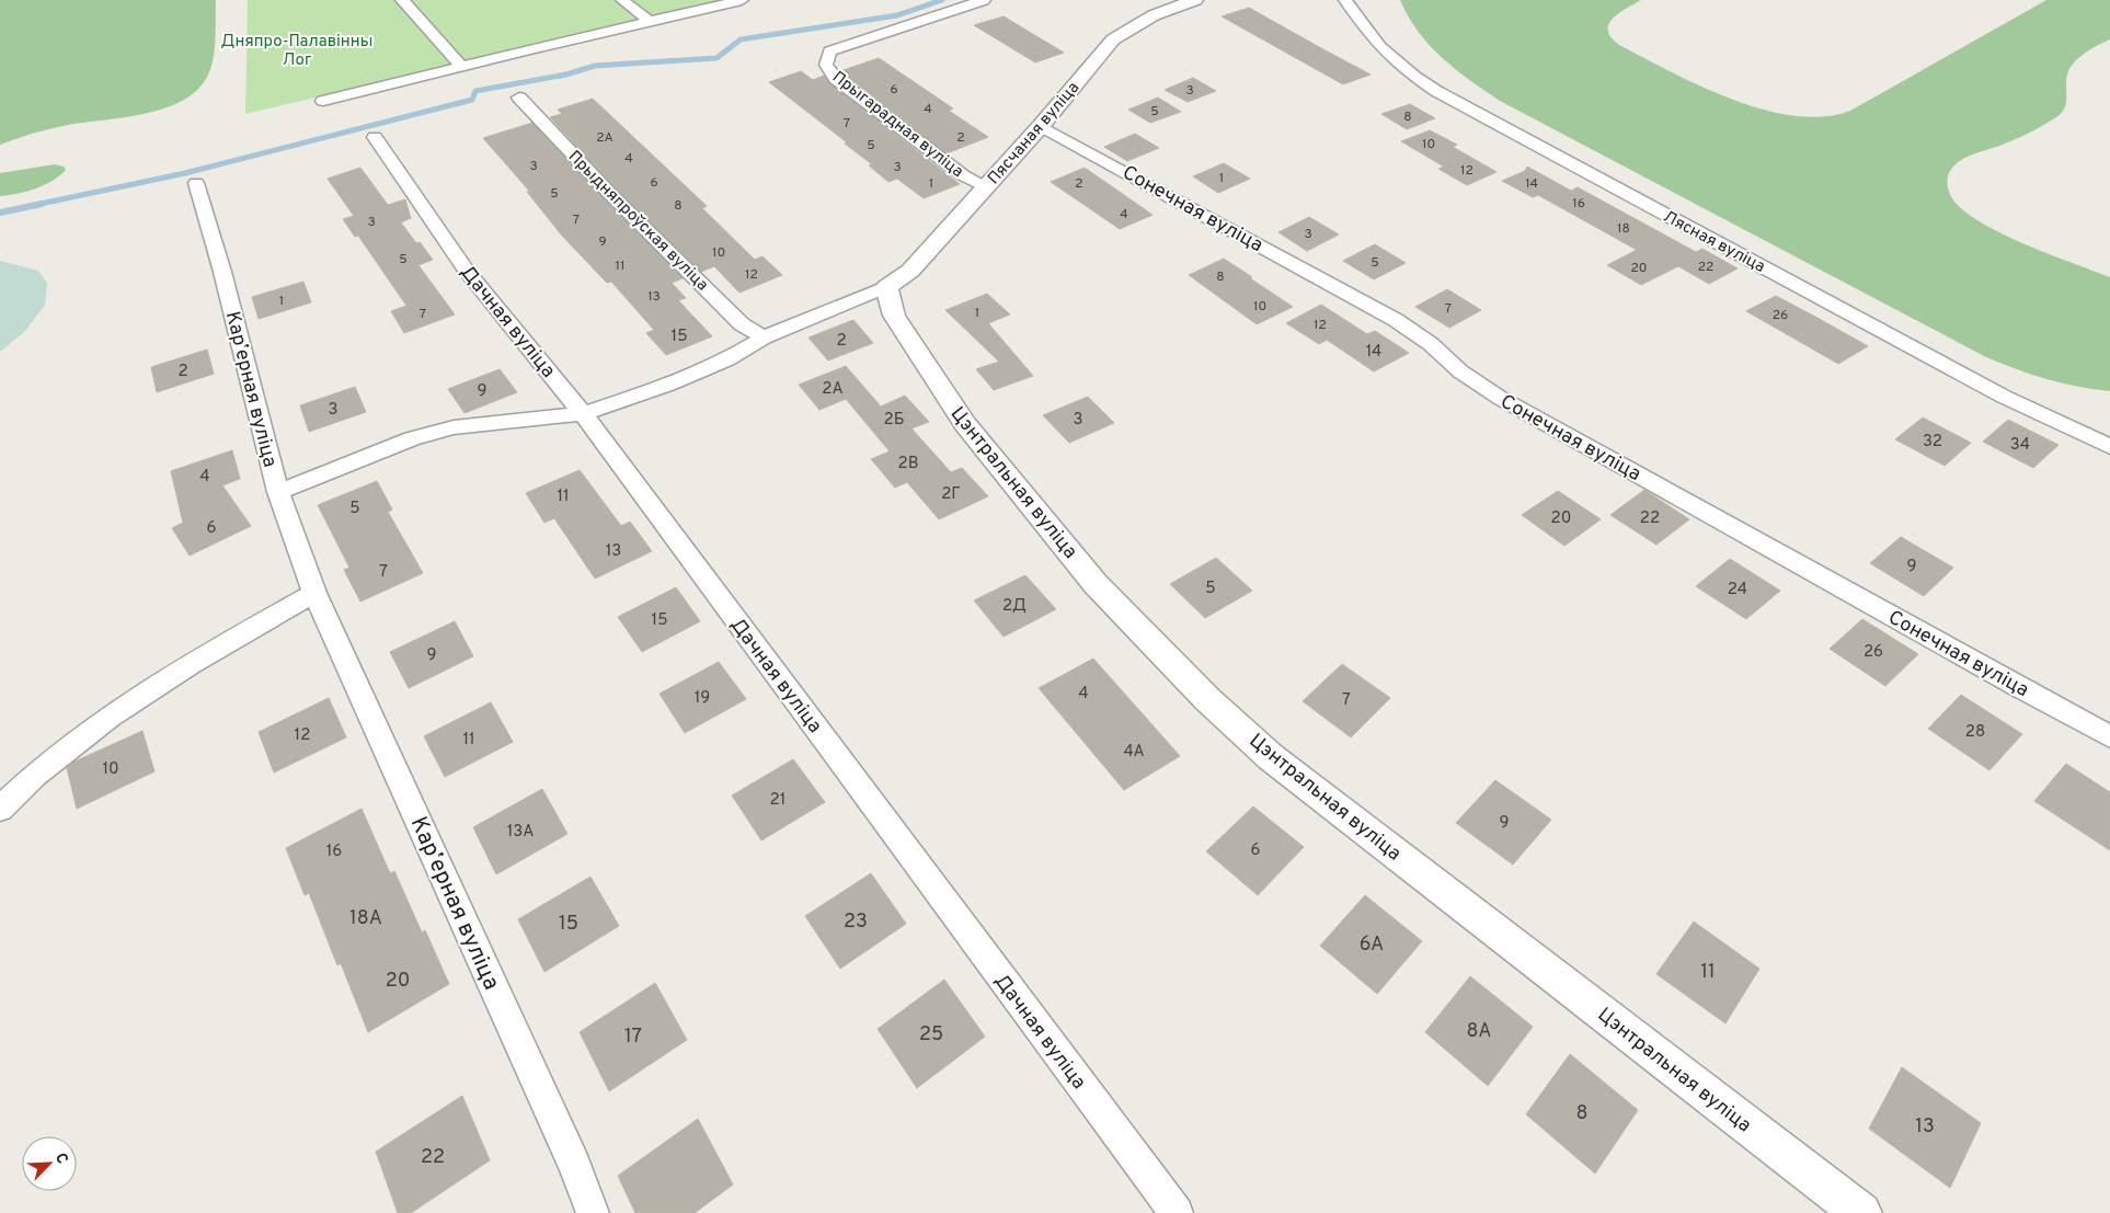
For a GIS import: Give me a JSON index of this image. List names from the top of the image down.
{
  "streets": {
    "street": [
      "Прыгарадная вуліца",
      "Пясчаная вуліца",
      "Сонечная вуліца",
      "Прыдняпроўская вуліца",
      "Лясная вуліца",
      "Дачная вуліца",
      "Карʼерная вуліца",
      "Цэнтральная вуліца"
    ]
  },
  "crossings": [
    ["Прыгарадная вуліца", "Пясчаная вуліца"],
    ["Пясчаная вуліца", "Сонечная вуліца"],
    ["Пясчаная вуліца", "Цэнтральная вуліца"]
  ],
  "parks": ["Дняпро-Палавінны Лог"],
  "house_numbers": [
    "6",
    "3",
    "4",
    "5",
    "8",
    "7",
    "2А",
    "2",
    "10",
    "5",
    "4",
    "3",
    "3",
    "12",
    "1",
    "6",
    "1",
    "2",
    "14",
    "5",
    "16",
    "8",
    "4",
    "7",
    "3",
    "18",
    "3",
    "9",
    "10",
    "5",
    "5",
    "11",
    "22",
    "20",
    "12",
    "8",
    "13",
    "1",
    "10",
    "7",
    "1",
    "7",
    "26",
    "12",
    "15",
    "2",
    "14",
    "2",
    "2А",
    "9",
    "3",
    "2Б",
    "3",
    "32",
    "34",
    "2В",
    "4",
    "2Г",
    "11",
    "5",
    "20",
    "22",
    "6",
    "13",
    "9",
    "7",
    "5",
    "24",
    "2Д",
    "15",
    "26",
    "9",
    "4",
    "19",
    "7",
    "28",
    "12",
    "11",
    "4А",
    "10",
    "21",
    "9",
    "13А",
    "6",
    "16",
    "18А",
    "23",
    "15",
    "6А",
    "11",
    "20",
    "8А",
    "25",
    "17",
    "8",
    "13",
    "22"
  ],
  "north": "top right"
}
